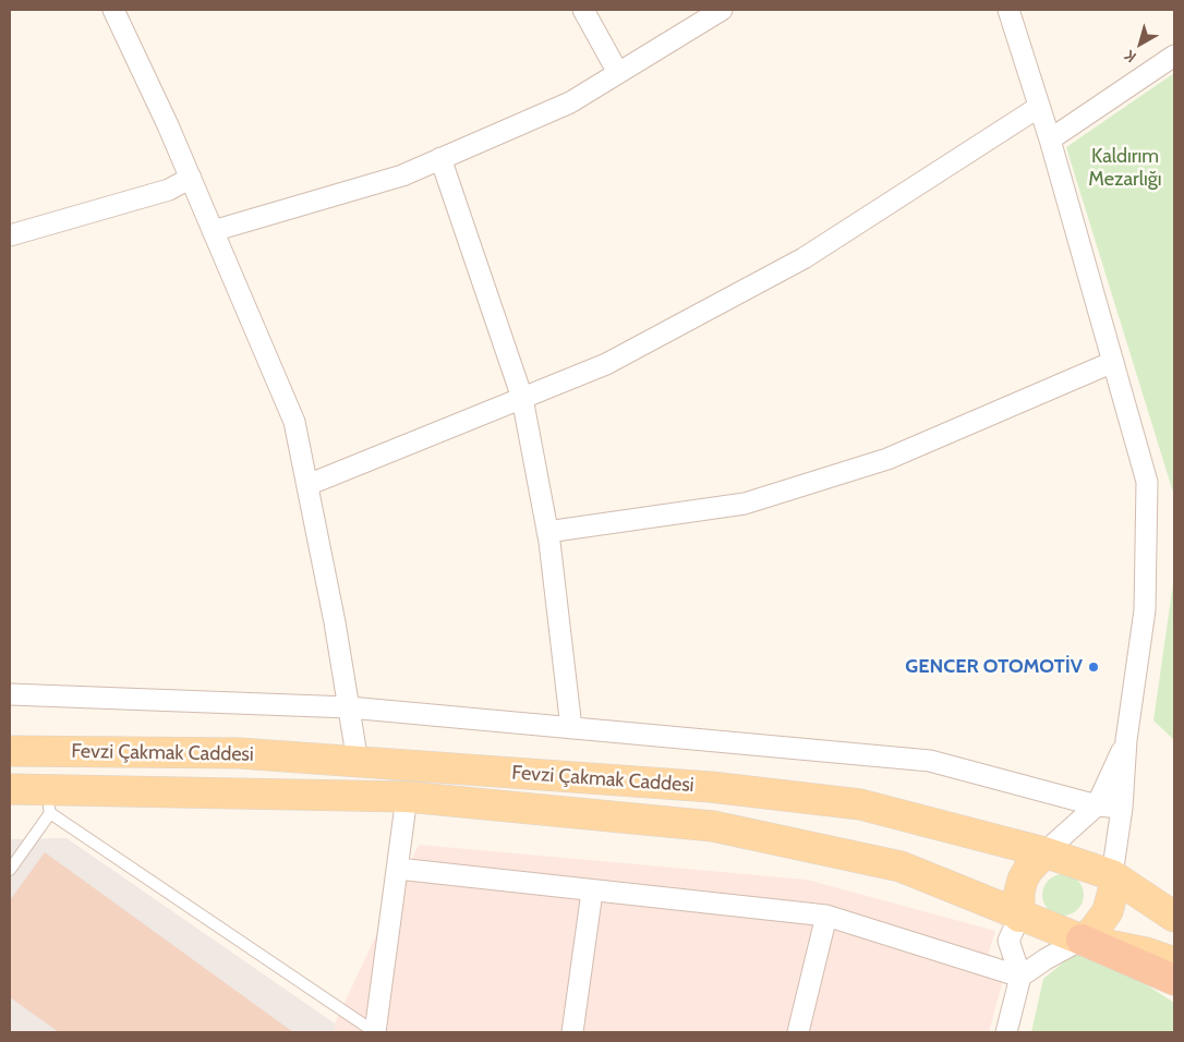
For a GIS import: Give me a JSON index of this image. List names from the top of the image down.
{
  "streets": {
    "main road": ["Fevzi Çakmak Caddesi"]
  },
  "parks": ["Kaldırım Mezarlığı"],
  "places": ["GENCER OTOMOTİV"],
  "north": "bottom left"
}
